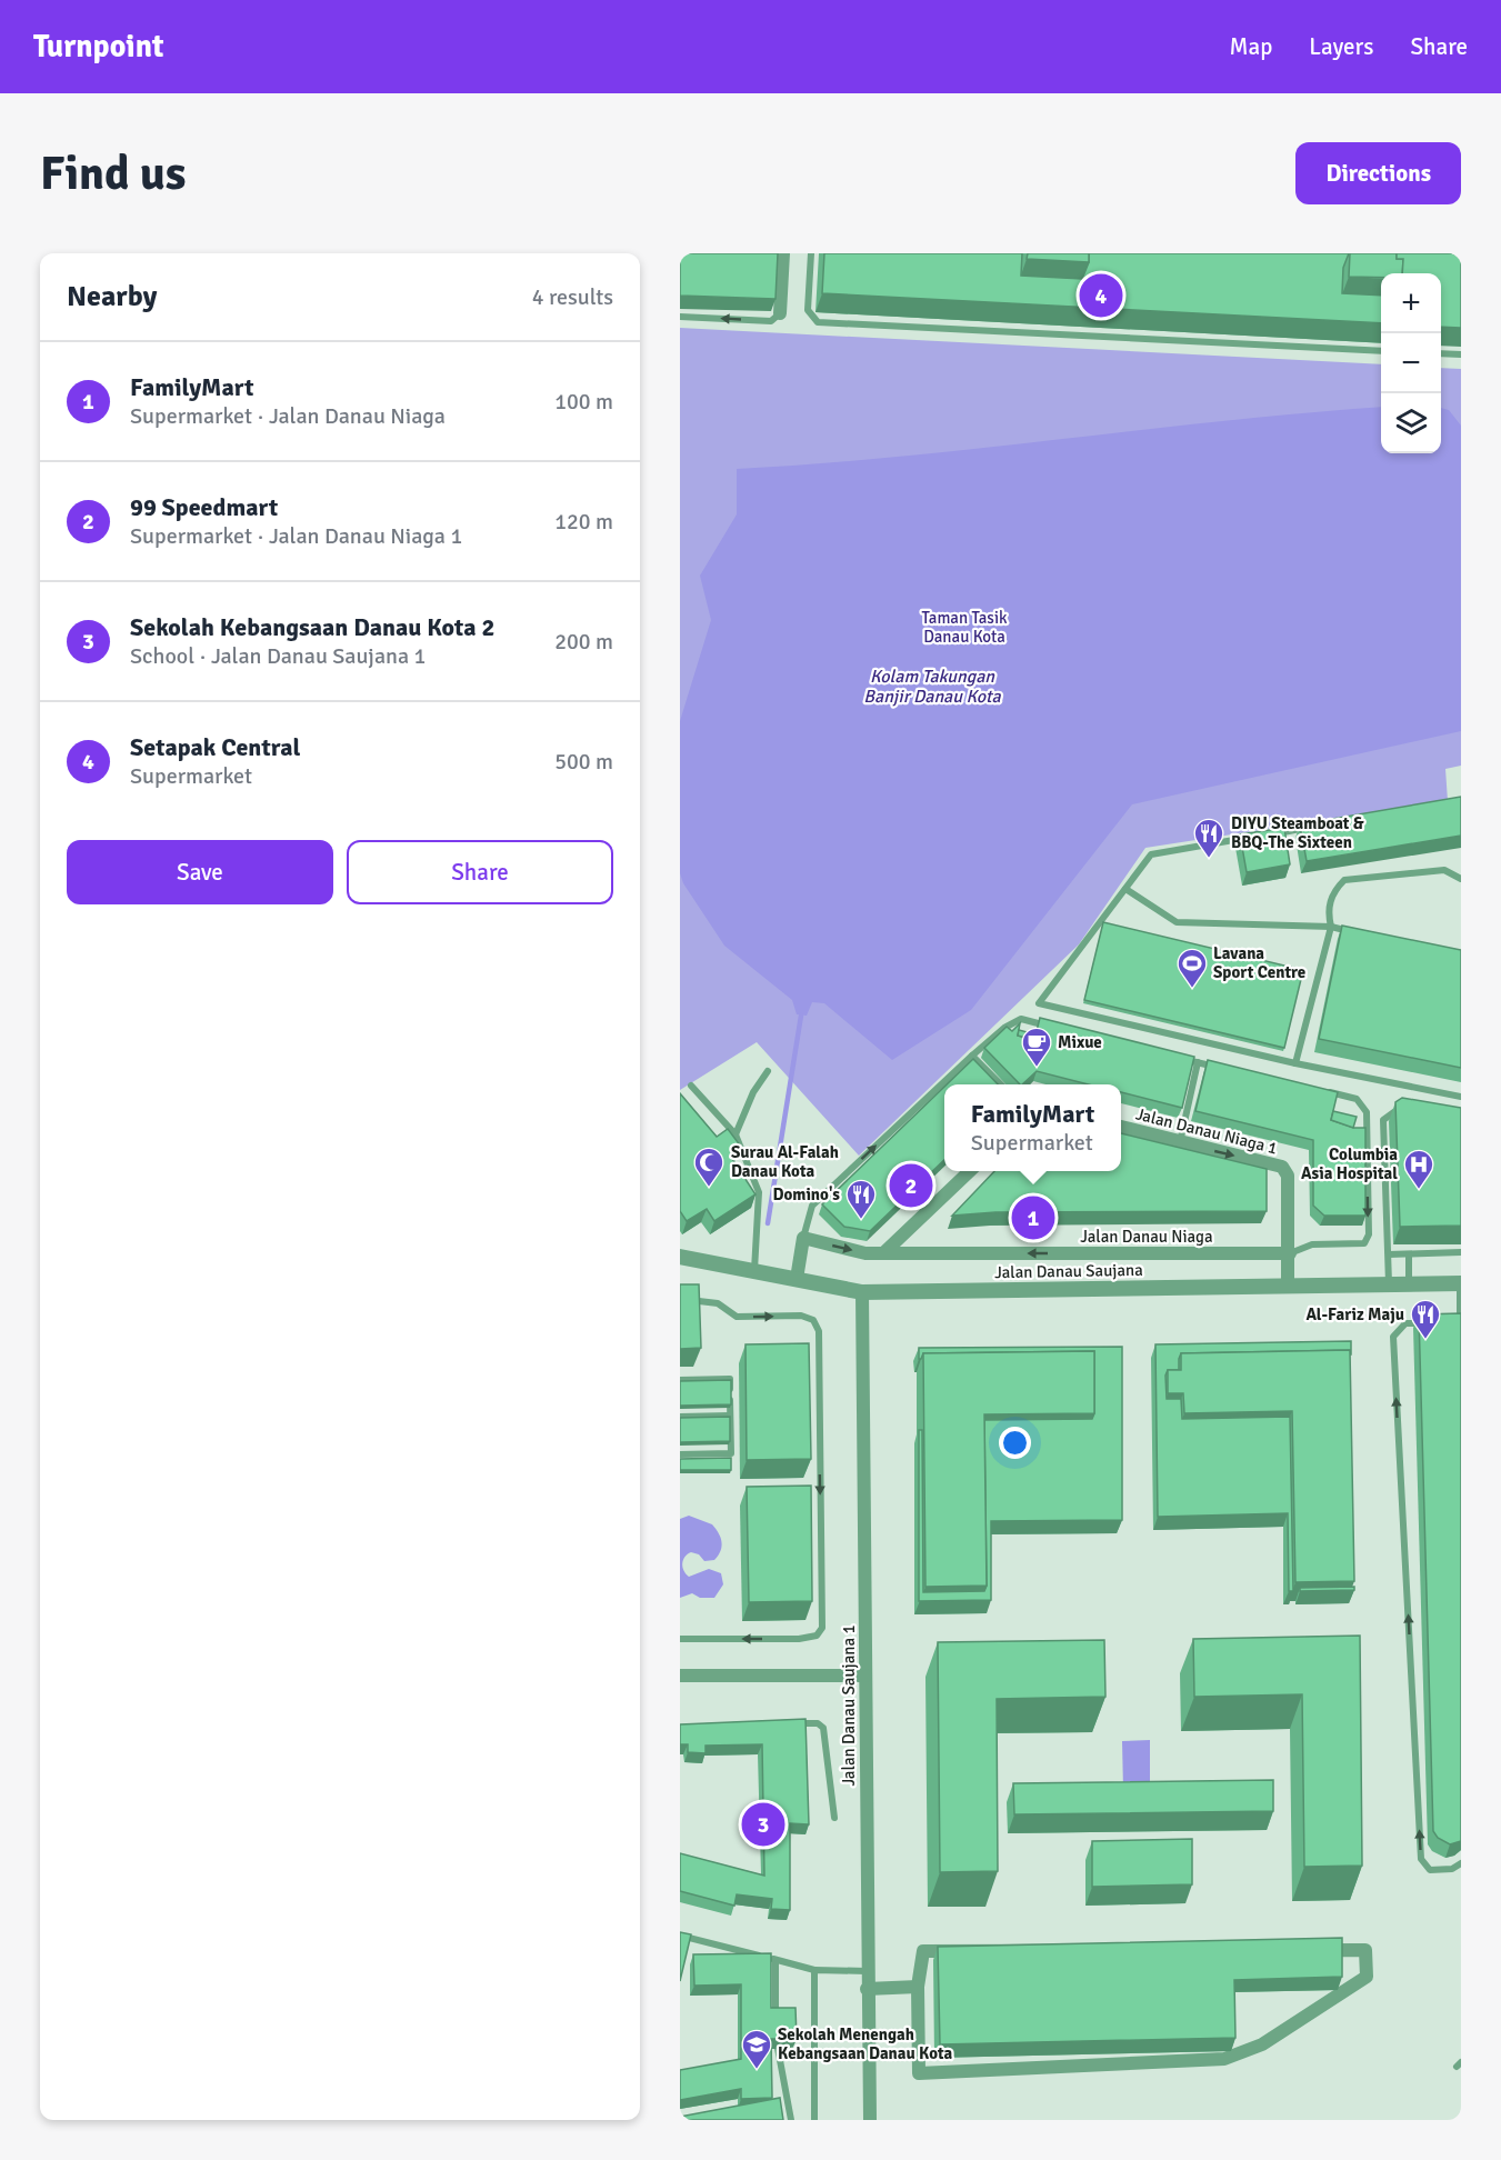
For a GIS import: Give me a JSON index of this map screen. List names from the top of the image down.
{
  "streets": {
    "street": [
      "Jalan Danau Niaga 1",
      "Jalan Danau Niaga",
      "Jalan Danau Saujana",
      "Jalan Danau Saujana 1"
    ]
  },
  "crossings": [
    ["Jalan Danau Niaga 1", "Jalan Danau Niaga"],
    ["Jalan Danau Saujana", "Jalan Danau Saujana 1"]
  ],
  "one_way": ["Jalan Danau Niaga 1"],
  "water": ["Kolam Takungan Banjir Danau Kota"],
  "parks": ["Taman Tasik Danau Kota"],
  "places": {
    "restaurant": ["DIYU Steamboat & BBQ-The Sixteen", "Domino's", "Al-Fariz Maju"],
    "sports": ["Lavana Sport Centre"],
    "cafe": ["Mixue"],
    "mosque": ["Surau Al-Falah Danau Kota"],
    "hospital": ["Columbia Asia Hospital"],
    "school or university": ["Sekolah Menengah Kebangsaan Danau Kota"]
  },
  "page": {
    "header": "Turnpoint",
    "nav": ["Map", "Layers", "Share"],
    "buttons": [
      "Directions",
      ["Save", "Share"]
    ],
    "title": "Find us",
    "heading": ["Nearby", "4 results"],
    "pins": [
      "4",
      "2",
      "1",
      "3"
    ],
    "map_buttons": ["+", "−"],
    "list": [
      {
        "mark": "1",
        "name": "FamilyMart",
        "note": "Supermarket · Jalan Danau Niaga",
        "value": "100 m"
      },
      {
        "mark": "2",
        "name": "99 Speedmart",
        "note": "Supermarket · Jalan Danau Niaga 1",
        "value": "120 m"
      },
      {
        "mark": "3",
        "name": "Sekolah Kebangsaan Danau Kota 2",
        "note": "School · Jalan Danau Saujana 1",
        "value": "200 m"
      },
      {
        "mark": "4",
        "name": "Setapak Central",
        "note": "Supermarket",
        "value": "500 m"
      }
    ],
    "popup": ["FamilyMart", "Supermarket"]
  }
}
